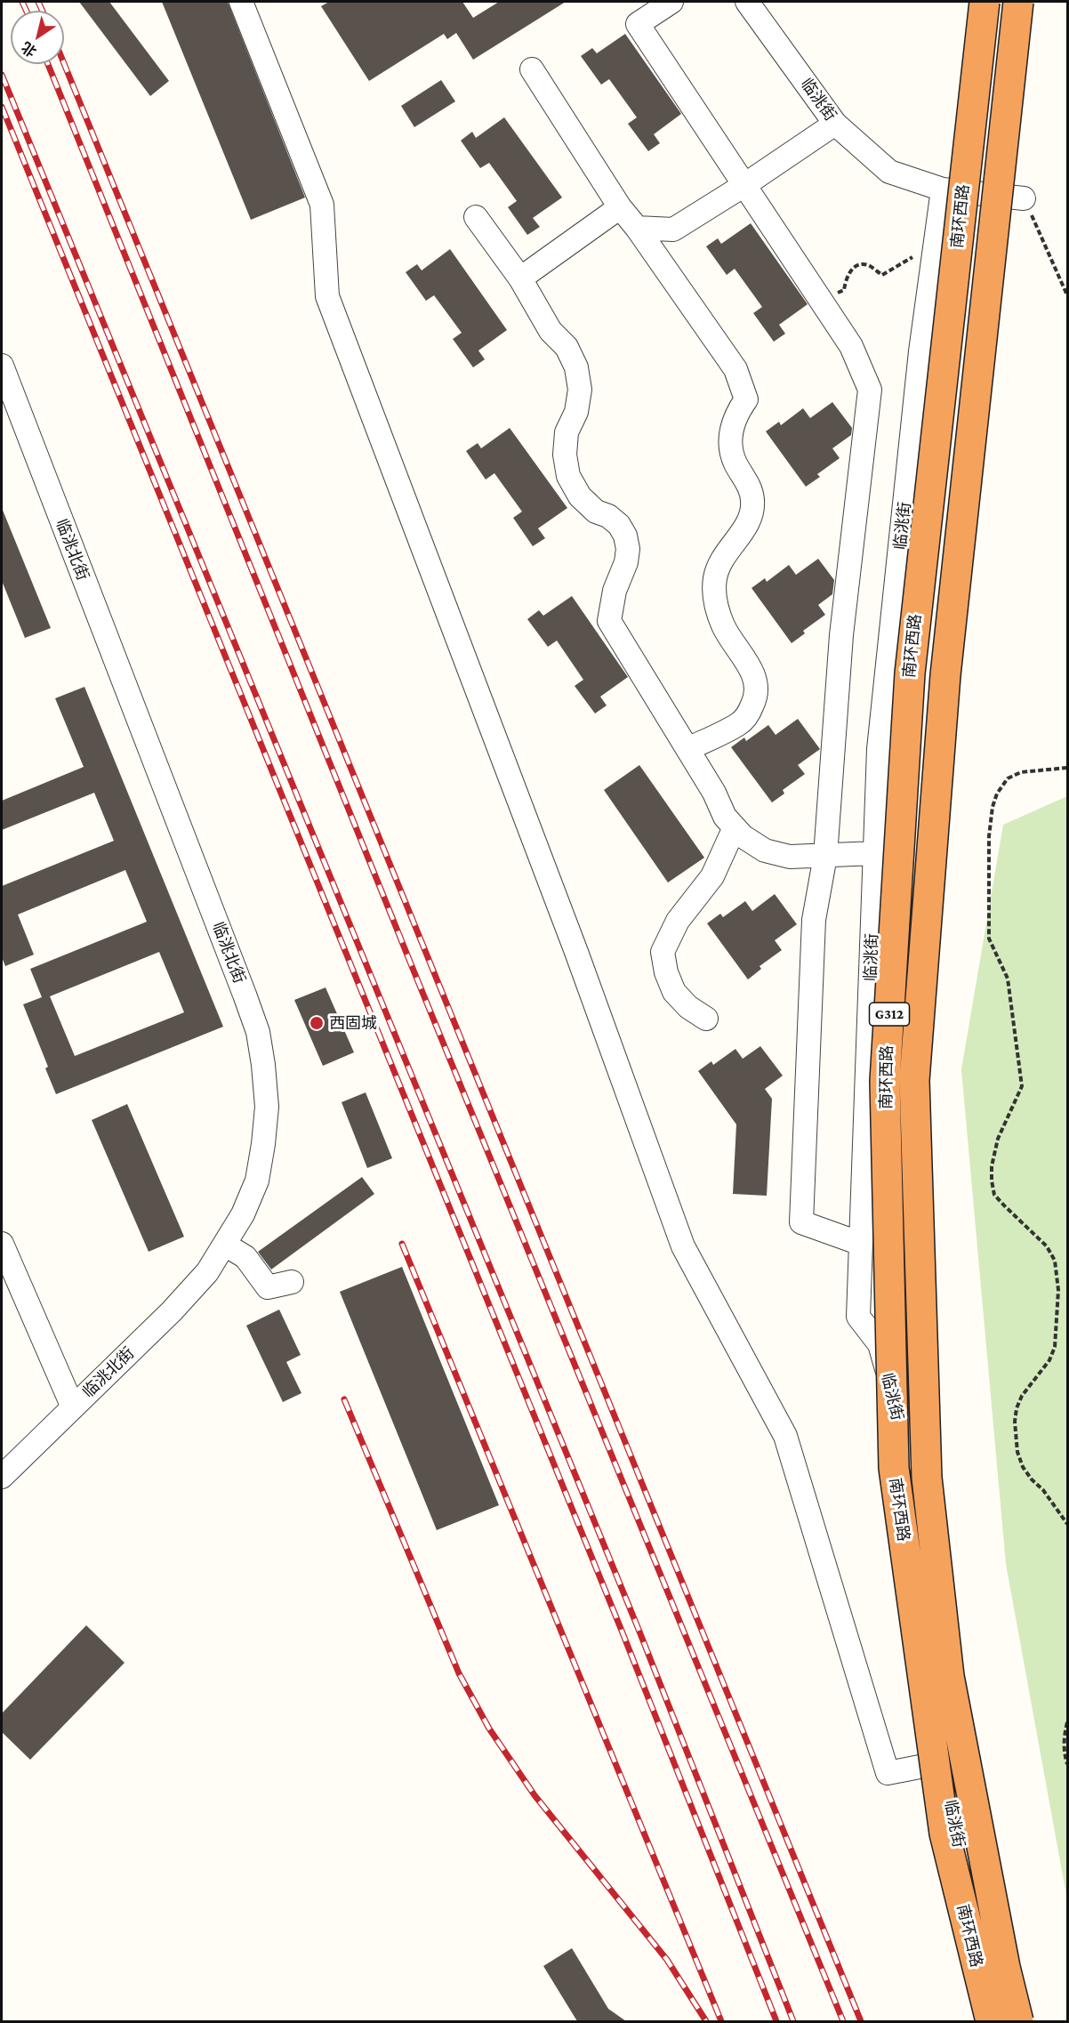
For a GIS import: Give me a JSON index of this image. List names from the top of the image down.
{
  "streets": {
    "highway": ["南环西路", "G312"],
    "street": ["临洮街", "临洮北街"]
  },
  "places": ["西固城"],
  "north": "bottom left"
}
